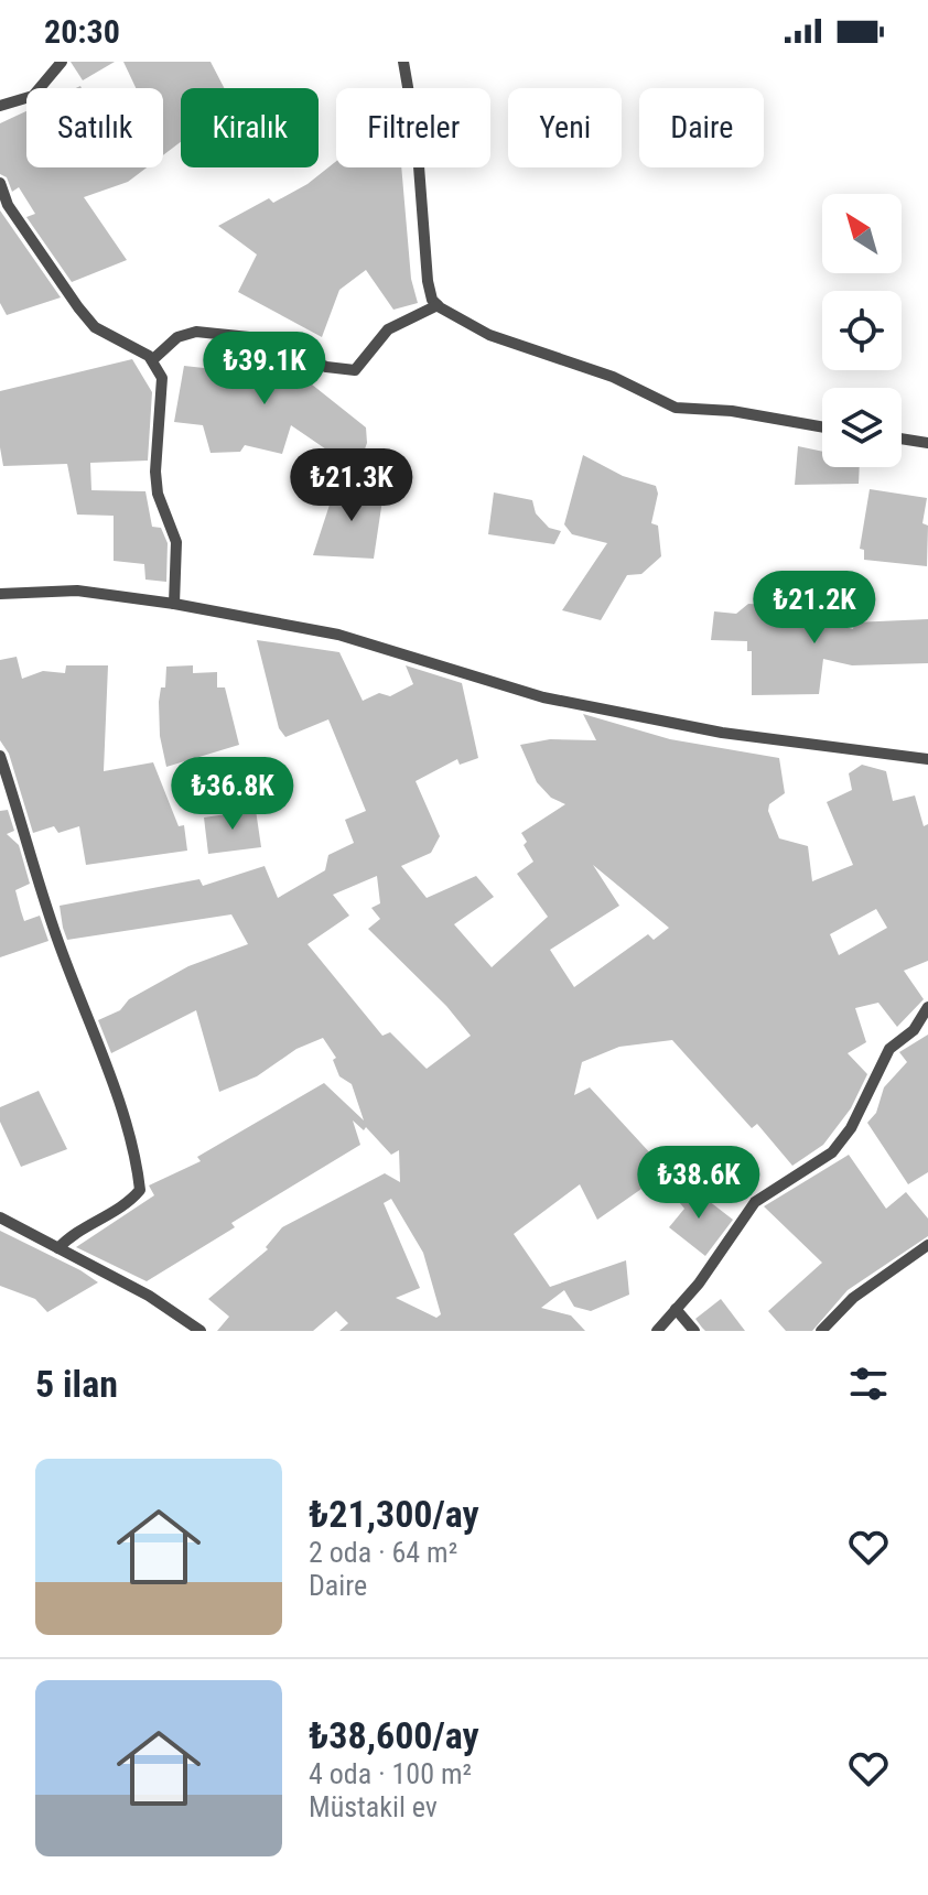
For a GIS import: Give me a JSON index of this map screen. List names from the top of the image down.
{
  "north": "top left",
  "page": {
    "status": "20:30",
    "chip": [
      "Satılık",
      "Kiralık",
      "Filtreler",
      "Yeni",
      "Daire"
    ],
    "price": [
      "₺39.1K",
      "₺21.3K",
      "₺21.2K",
      "₺36.8K",
      "₺38.6K"
    ],
    "heading": "5 ilan",
    "list": [
      {
        "name": "₺21,300/ay",
        "note": "2 oda · 64 m² · Daire"
      },
      {
        "name": "₺38,600/ay",
        "note": "4 oda · 100 m² · Müstakil ev"
      }
    ]
  }
}
